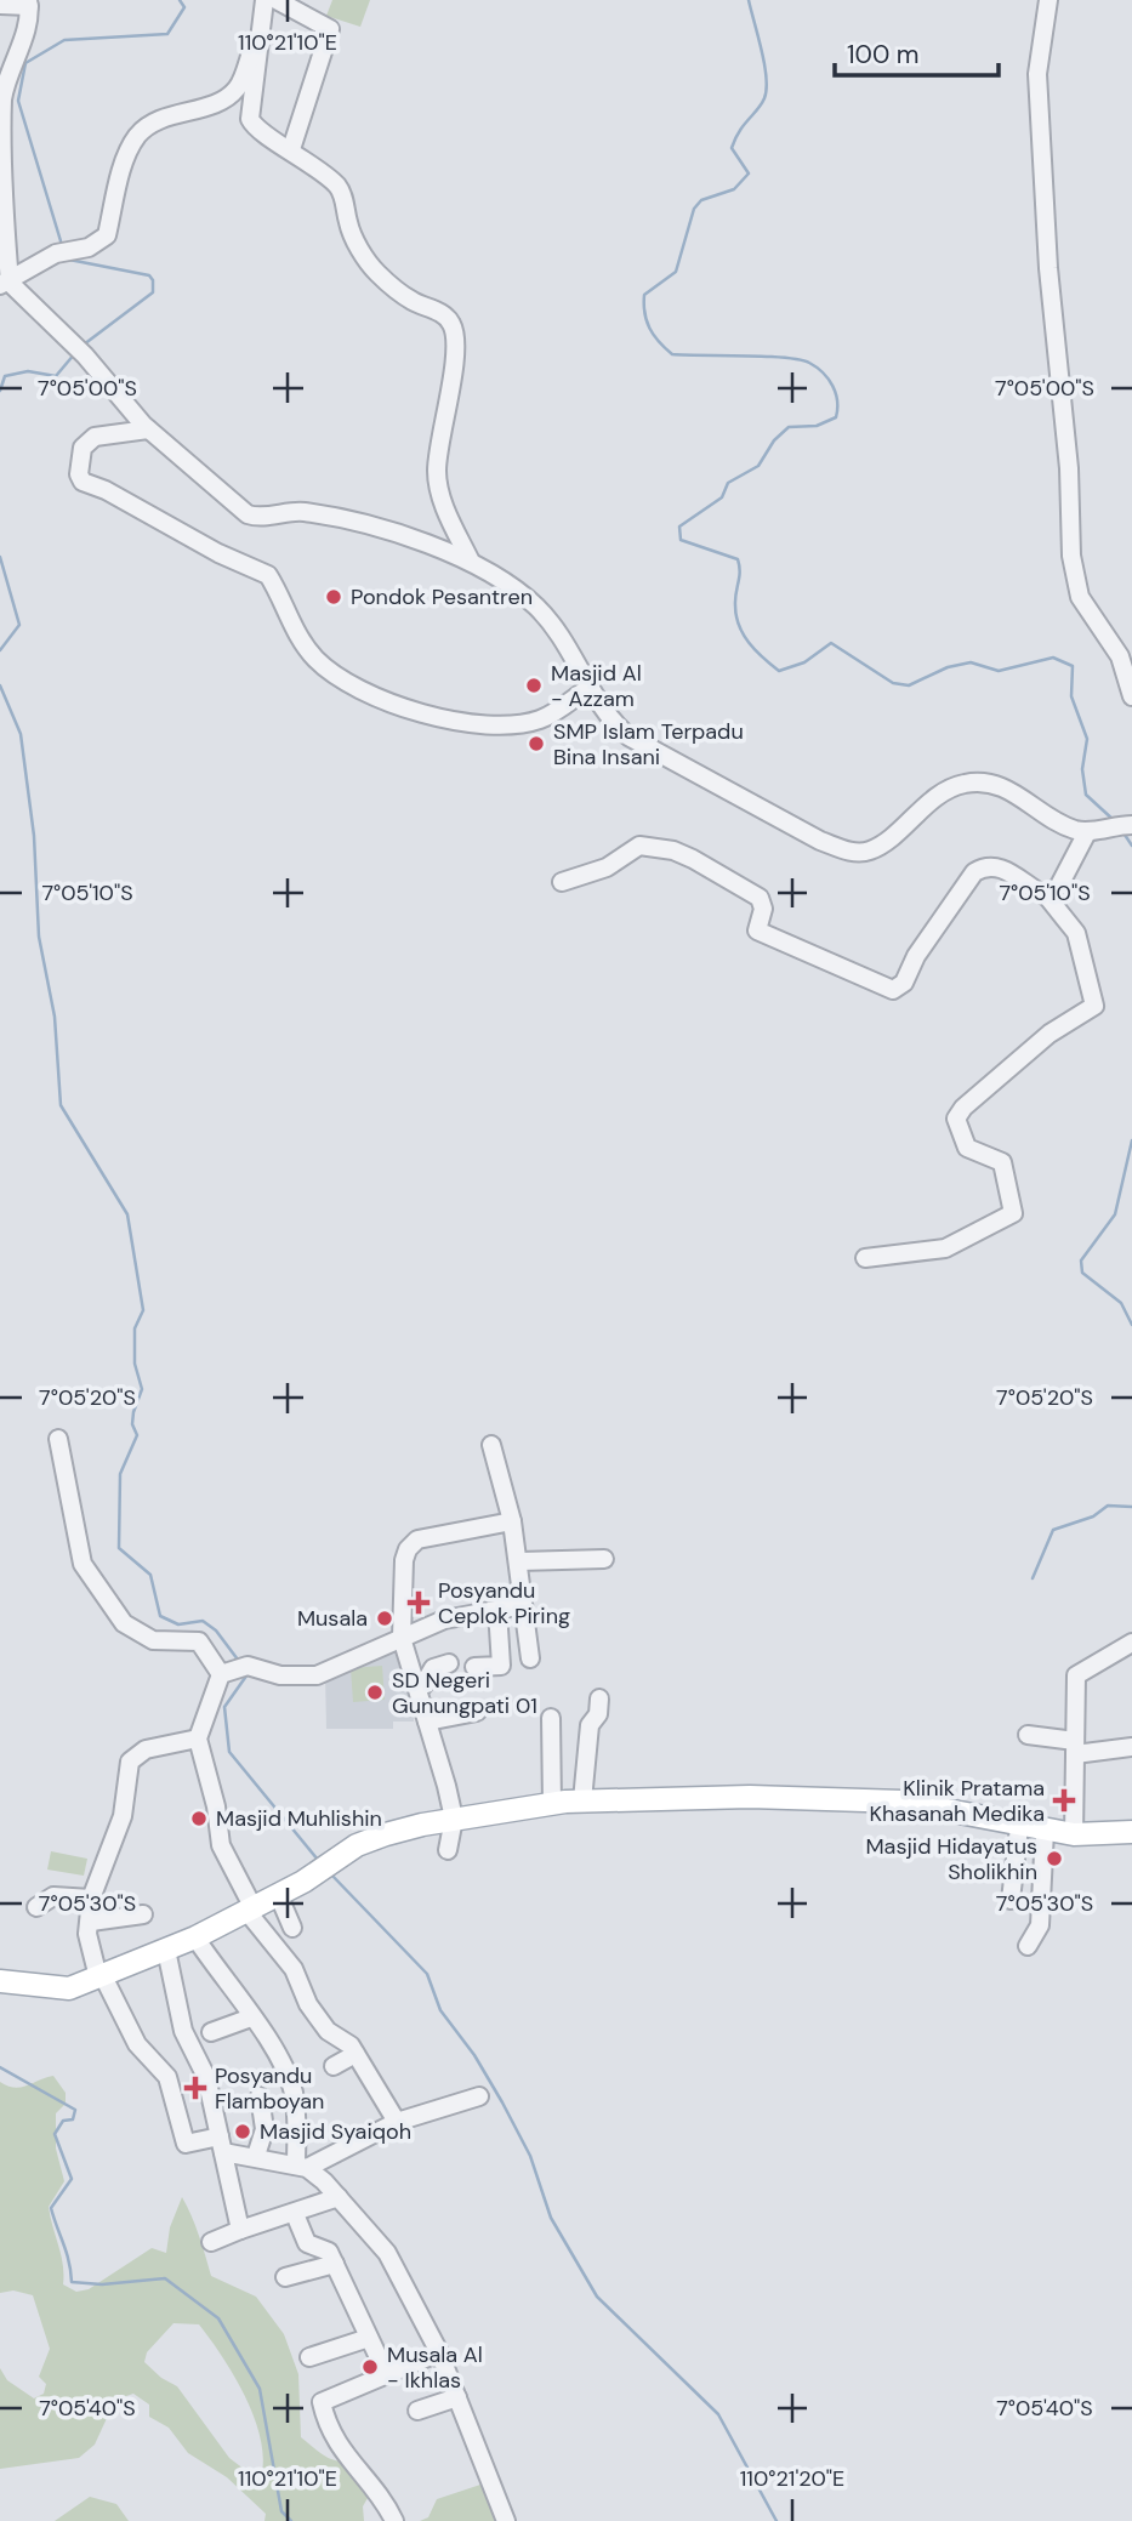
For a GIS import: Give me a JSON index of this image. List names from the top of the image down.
{
  "places": {
    "other": [
      "Pondok Pesantren",
      "Masjid Al - Azzam",
      "SMP Islam Terpadu Bina Insani",
      "Musala",
      "SD Negeri Gunungpati 01",
      "Masjid Muhlishin",
      "Masjid Hidayatus Sholikhin",
      "Masjid Syaiqoh",
      "Musala Al - Ikhlas"
    ],
    "health": ["Posyandu Ceplok Piring", "Klinik Pratama Khasanah Medika", "Posyandu Flamboyan"]
  },
  "scale_bar": "100 m",
  "coordinates": [
    "110°21'10\"E",
    "7°05'00\"S",
    "7°05'10\"S",
    "7°05'20\"S",
    "7°05'30\"S",
    "7°05'40\"S",
    "110°21'20\"E"
  ]
}
